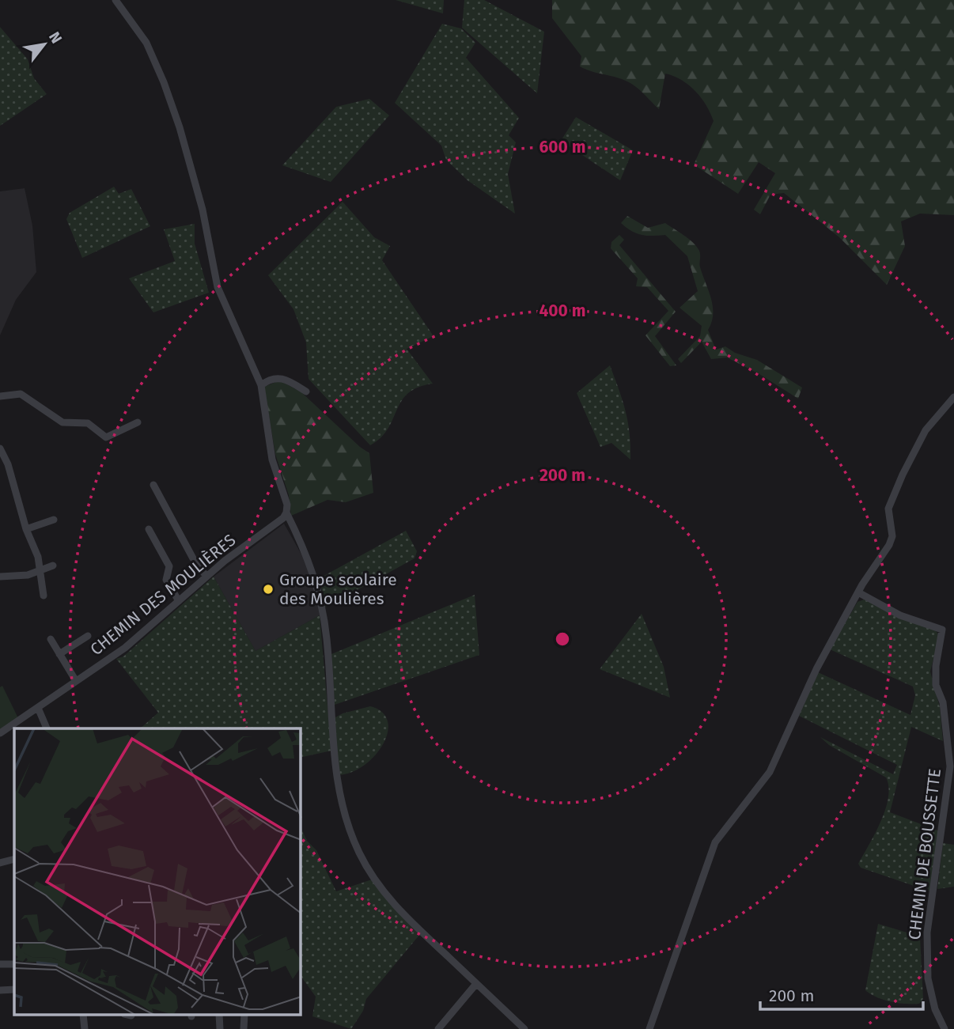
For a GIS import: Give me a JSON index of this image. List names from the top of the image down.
{
  "streets": {
    "street": ["CHEMIN DES MOULIÈRES", "CHEMIN DE BOUSSETTE"]
  },
  "places": ["Groupe scolaire des Moulières"],
  "scale_bar": "200 m",
  "north": "top right",
  "rings": ["600 m", "400 m", "200 m"]
}
